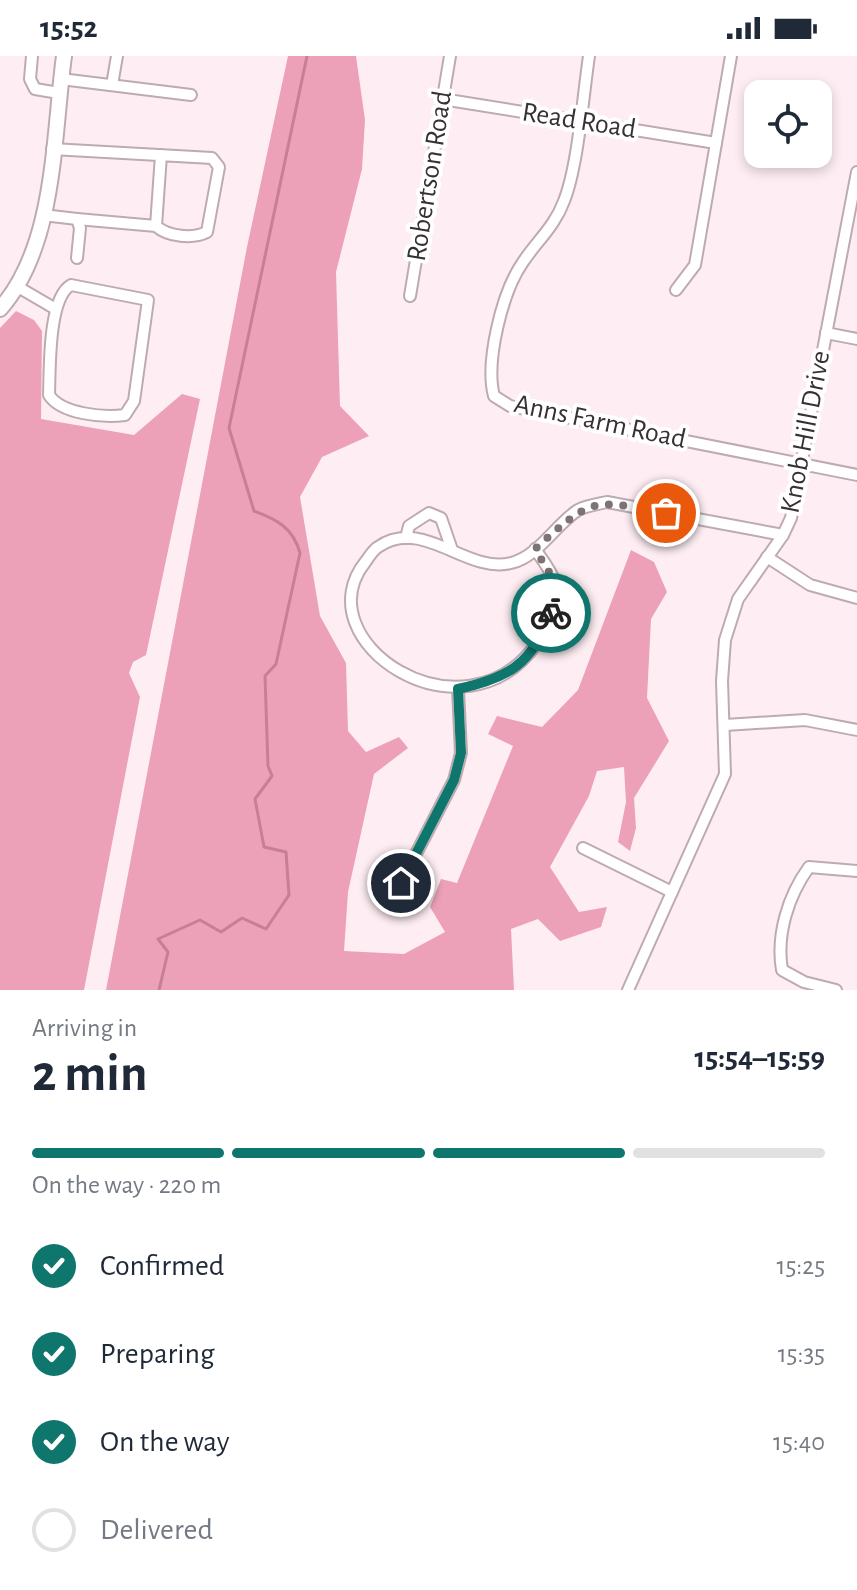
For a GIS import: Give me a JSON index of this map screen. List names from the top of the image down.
{
  "streets": {
    "street": [
      "Read Road",
      "Robertson Road",
      "Anns Farm Road",
      "Knob Hill Drive"
    ]
  },
  "crossings": [
    ["Read Road", "Robertson Road"],
    ["Read Road", "Anns Farm Road"],
    ["Anns Farm Road", "Knob Hill Drive"]
  ],
  "page": {
    "status": "15:52",
    "heading": ["2 min", "Arriving in", "15:54–15:59"],
    "bar": "On the way · 220 m",
    "list": [
      ["Confirmed", "15:25"],
      ["Preparing", "15:35"],
      ["On the way", "15:40"],
      "Delivered"
    ]
  }
}
